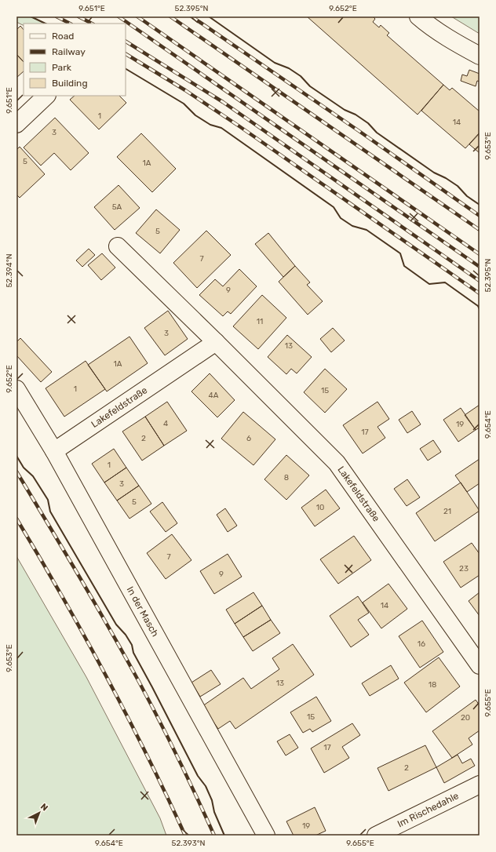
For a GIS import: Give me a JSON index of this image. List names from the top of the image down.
{
  "streets": {
    "street": ["Lakefeldstraße", "In der Masch", "Im Rischedahle"]
  },
  "crossings": [
    ["Lakefeldstraße", "In der Masch"]
  ],
  "house_numbers": [
    "1",
    "14",
    "3",
    "5",
    "1A",
    "5A",
    "5",
    "7",
    "9",
    "11",
    "3",
    "13",
    "1A",
    "1",
    "15",
    "4A",
    "4",
    "19",
    "17",
    "2",
    "6",
    "1",
    "8",
    "3",
    "5",
    "10",
    "21",
    "7",
    "23",
    "9",
    "14",
    "16",
    "13",
    "18",
    "15",
    "20",
    "17",
    "2",
    "19"
  ],
  "legend": [
    "Road",
    "Railway",
    "Park",
    "Building"
  ],
  "north": "top right",
  "coordinates": [
    "9.651°E",
    "52.395°N",
    "9.652°E",
    "9.653°E",
    "52.394°N",
    "9.654°E",
    "9.655°E",
    "52.393°N"
  ]
}
